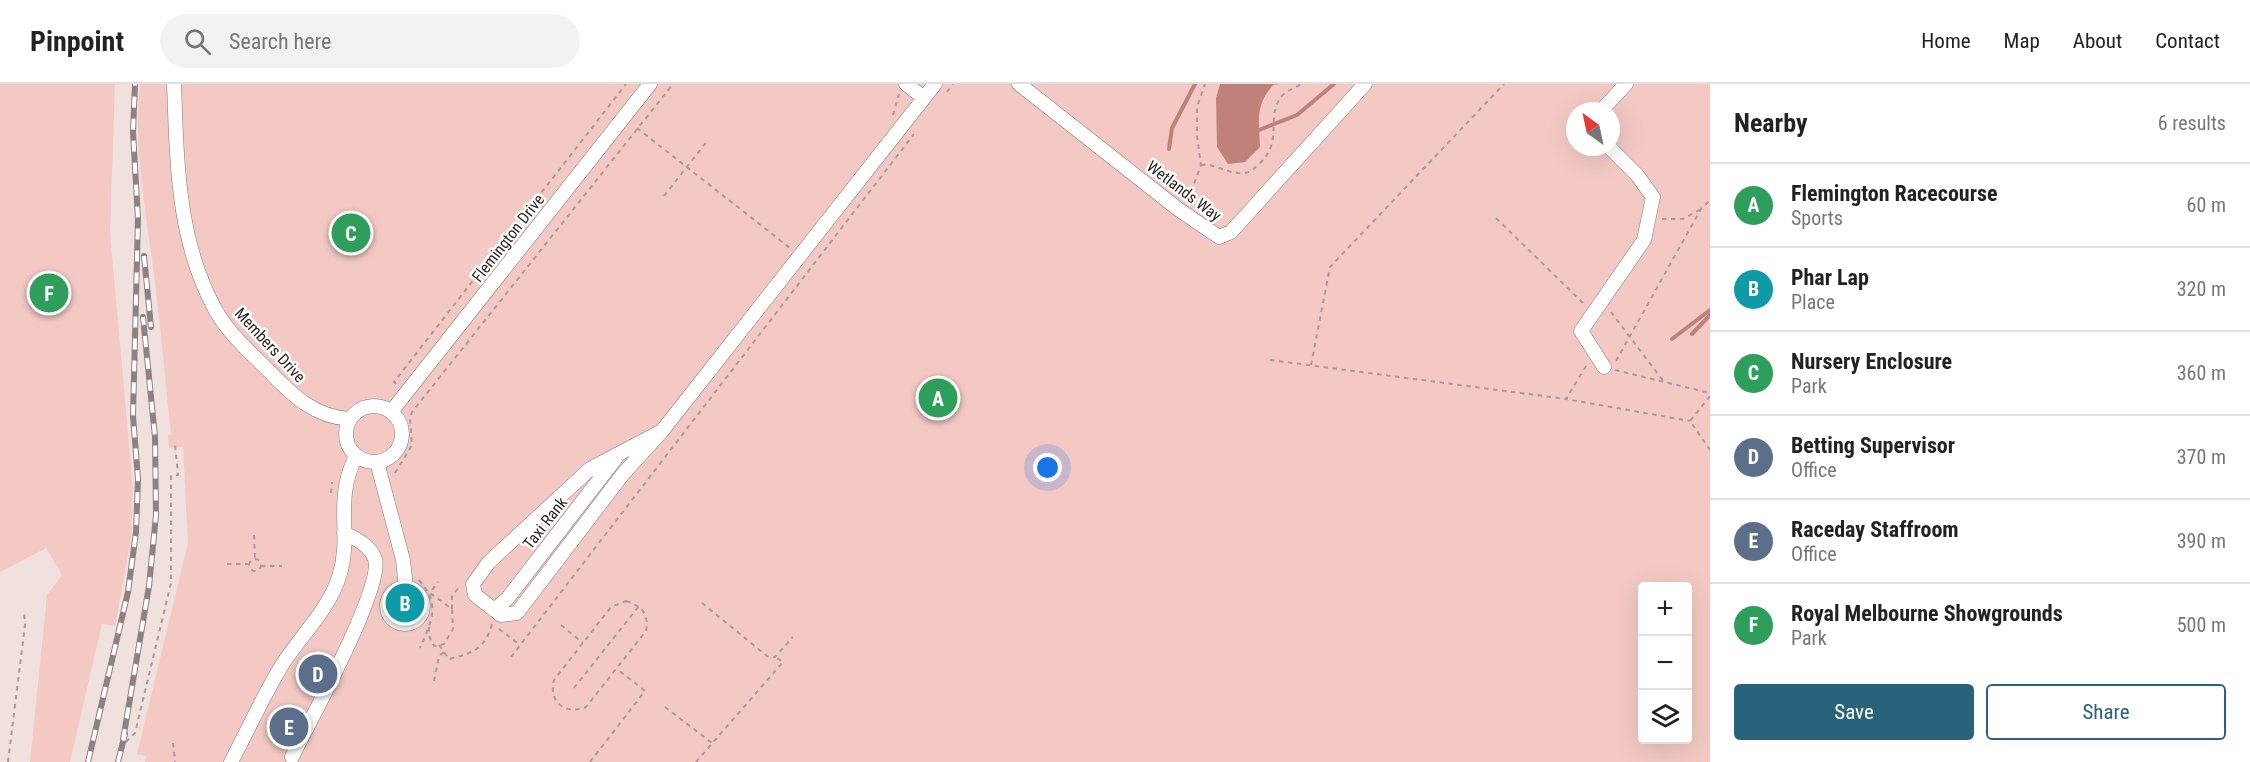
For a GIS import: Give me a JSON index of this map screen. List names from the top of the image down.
{
  "streets": {
    "lane": [
      "Wetlands Way",
      "Flemington Drive",
      "Members Drive",
      "Taxi Rank"
    ]
  },
  "crossings": [
    ["Flemington Drive", "Members Drive"]
  ],
  "north": "top left",
  "page": {
    "header": "Pinpoint",
    "search": "Search here",
    "nav": [
      "Home",
      "Map",
      "About",
      "Contact"
    ],
    "heading": ["Nearby", "6 results"],
    "list": [
      {
        "mark": "A",
        "name": "Flemington Racecourse",
        "note": "Sports",
        "value": "60 m"
      },
      {
        "mark": "B",
        "name": "Phar Lap",
        "note": "Place",
        "value": "320 m"
      },
      {
        "mark": "C",
        "name": "Nursery Enclosure",
        "note": "Park",
        "value": "360 m"
      },
      {
        "mark": "D",
        "name": "Betting Supervisor",
        "note": "Office",
        "value": "370 m"
      },
      {
        "mark": "E",
        "name": "Raceday Staffroom",
        "note": "Office",
        "value": "390 m"
      },
      {
        "mark": "F",
        "name": "Royal Melbourne Showgrounds",
        "note": "Park",
        "value": "500 m"
      }
    ],
    "pins": [
      "C",
      "F",
      "A",
      "B",
      "D",
      "E"
    ],
    "map_buttons": ["+", "−"],
    "buttons": ["Save", "Share"]
  }
}
